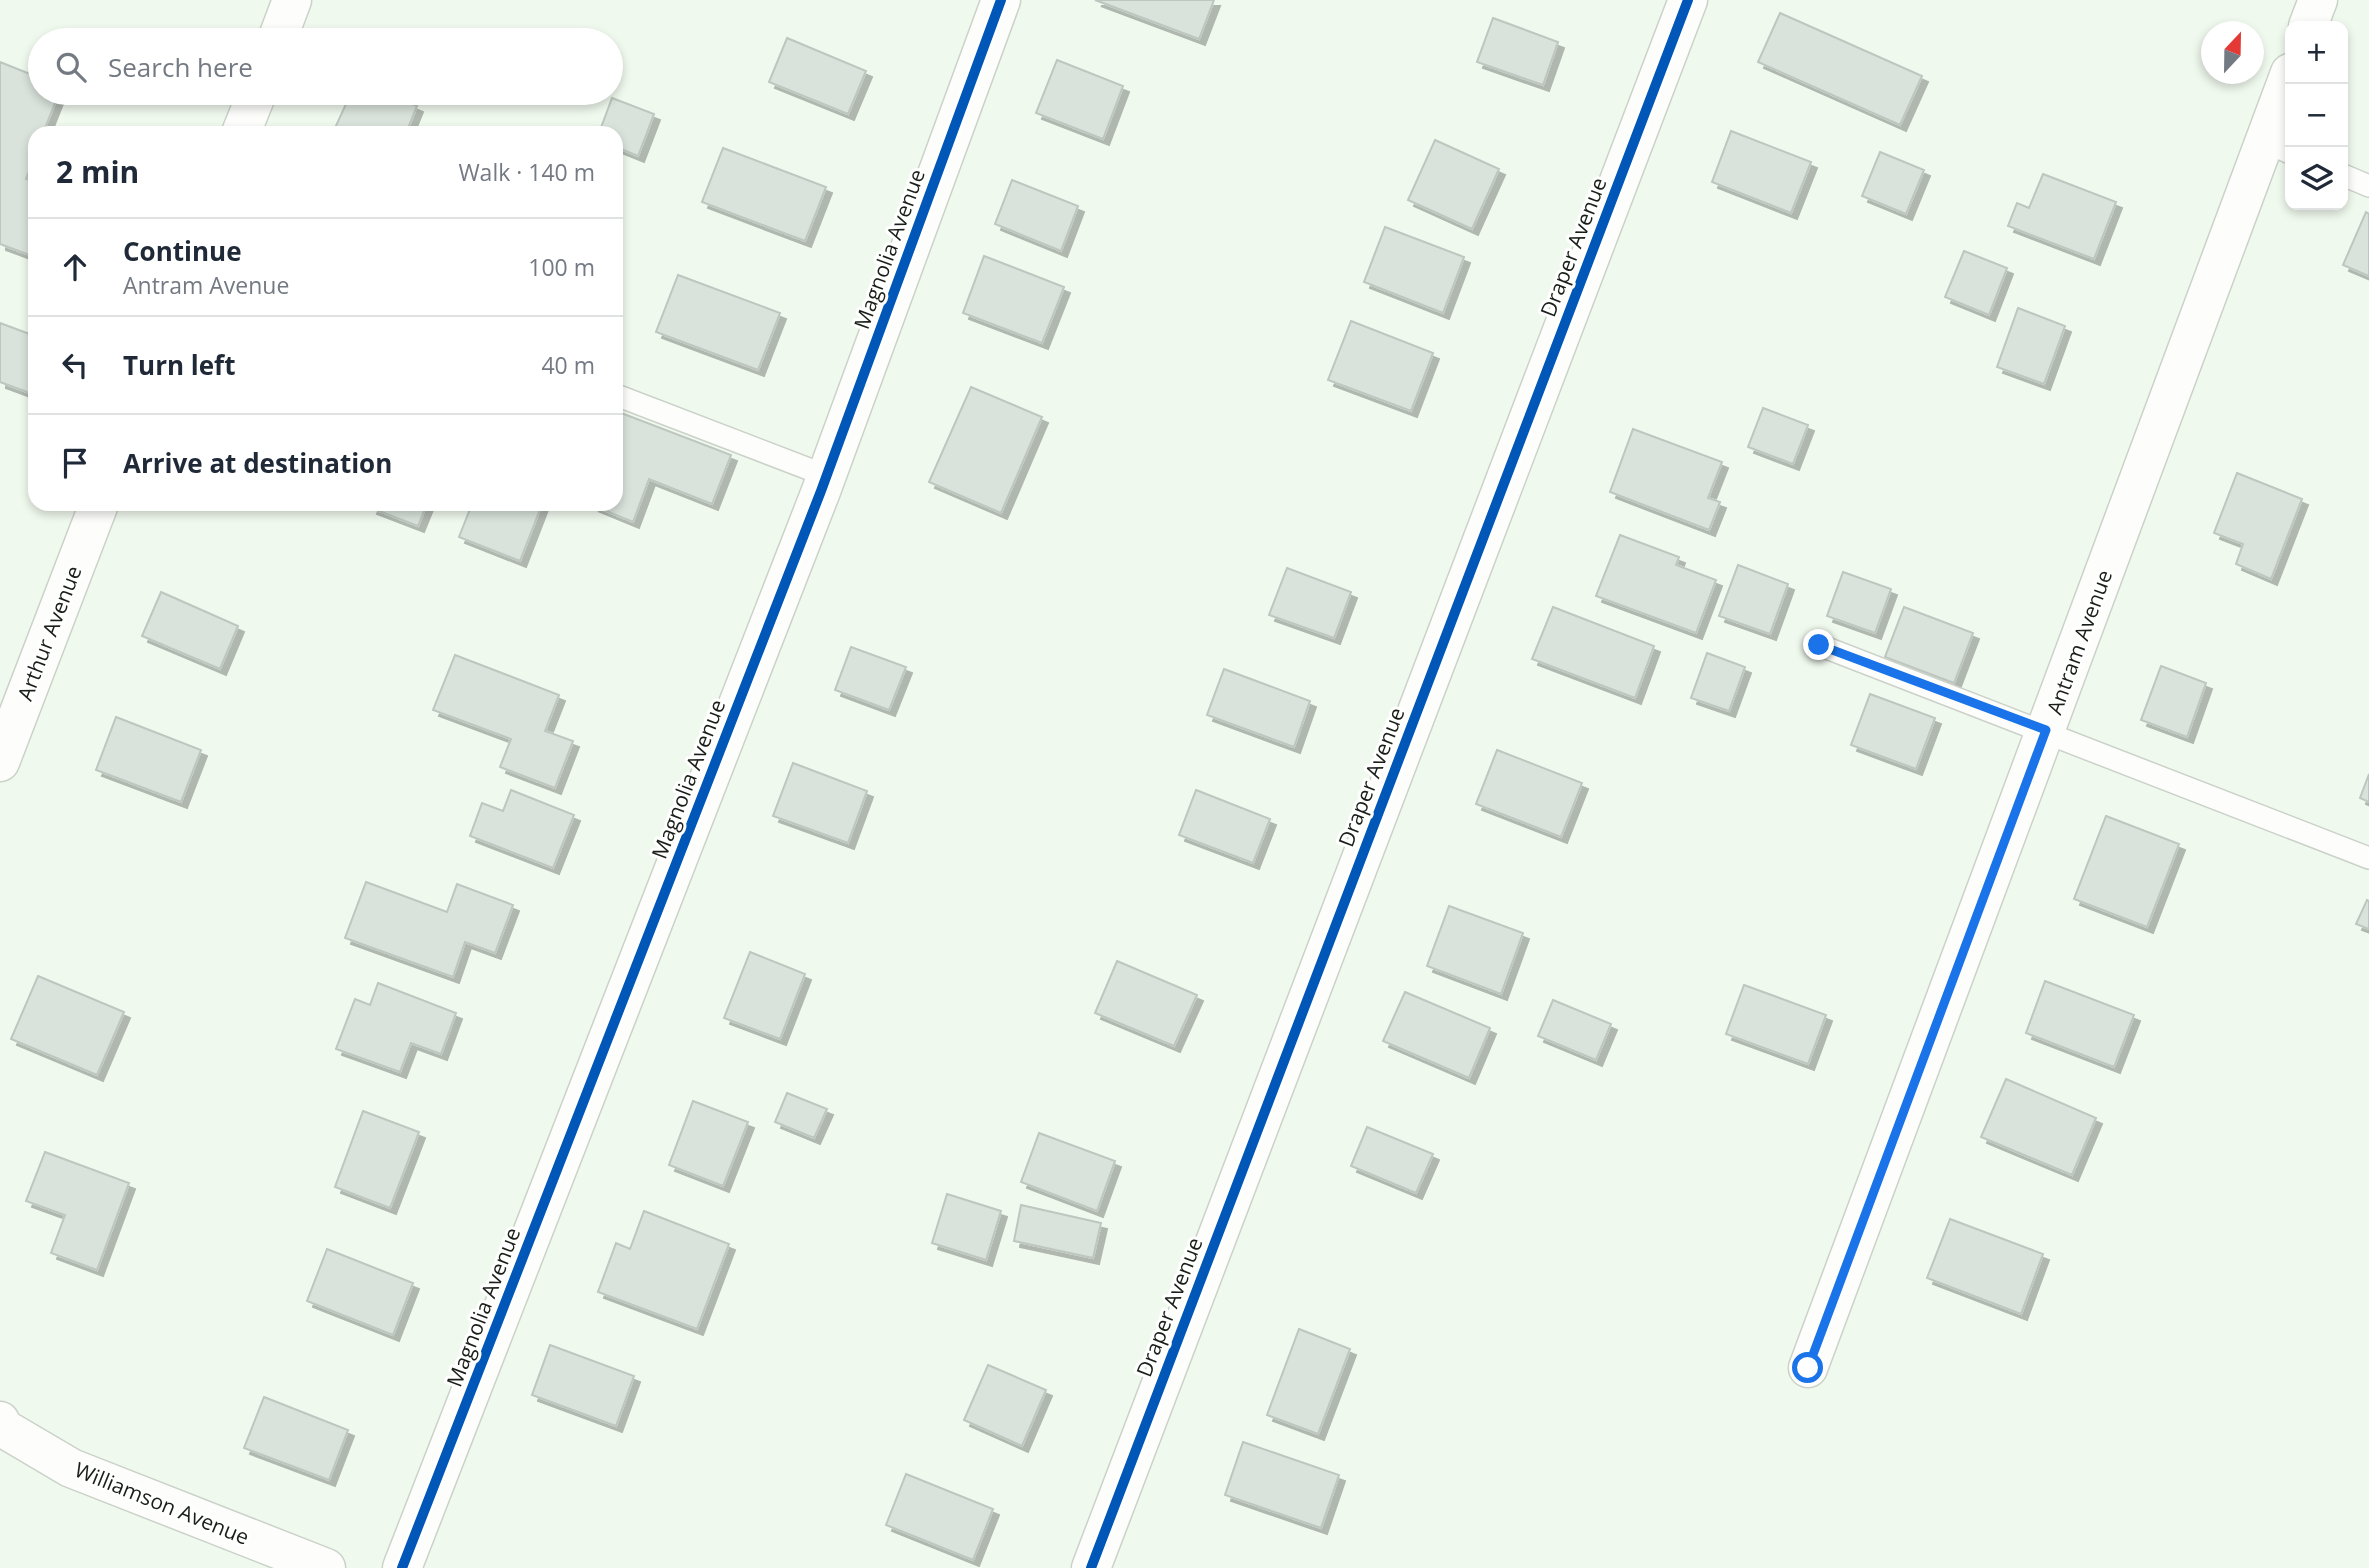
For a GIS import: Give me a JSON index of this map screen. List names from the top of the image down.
{
  "streets": {
    "street": [
      "Draper Avenue",
      "Magnolia Avenue",
      "Arthur Avenue",
      "Antram Avenue",
      "Williamson Avenue"
    ]
  },
  "north": "top",
  "page": {
    "map_buttons": ["+", "−"],
    "search": "Search here",
    "heading": ["2 min", "Walk · 140 m"],
    "list": [
      ["Continue", "Antram Avenue", "100 m"],
      ["Turn left", "40 m"],
      "Arrive at destination"
    ]
  }
}
